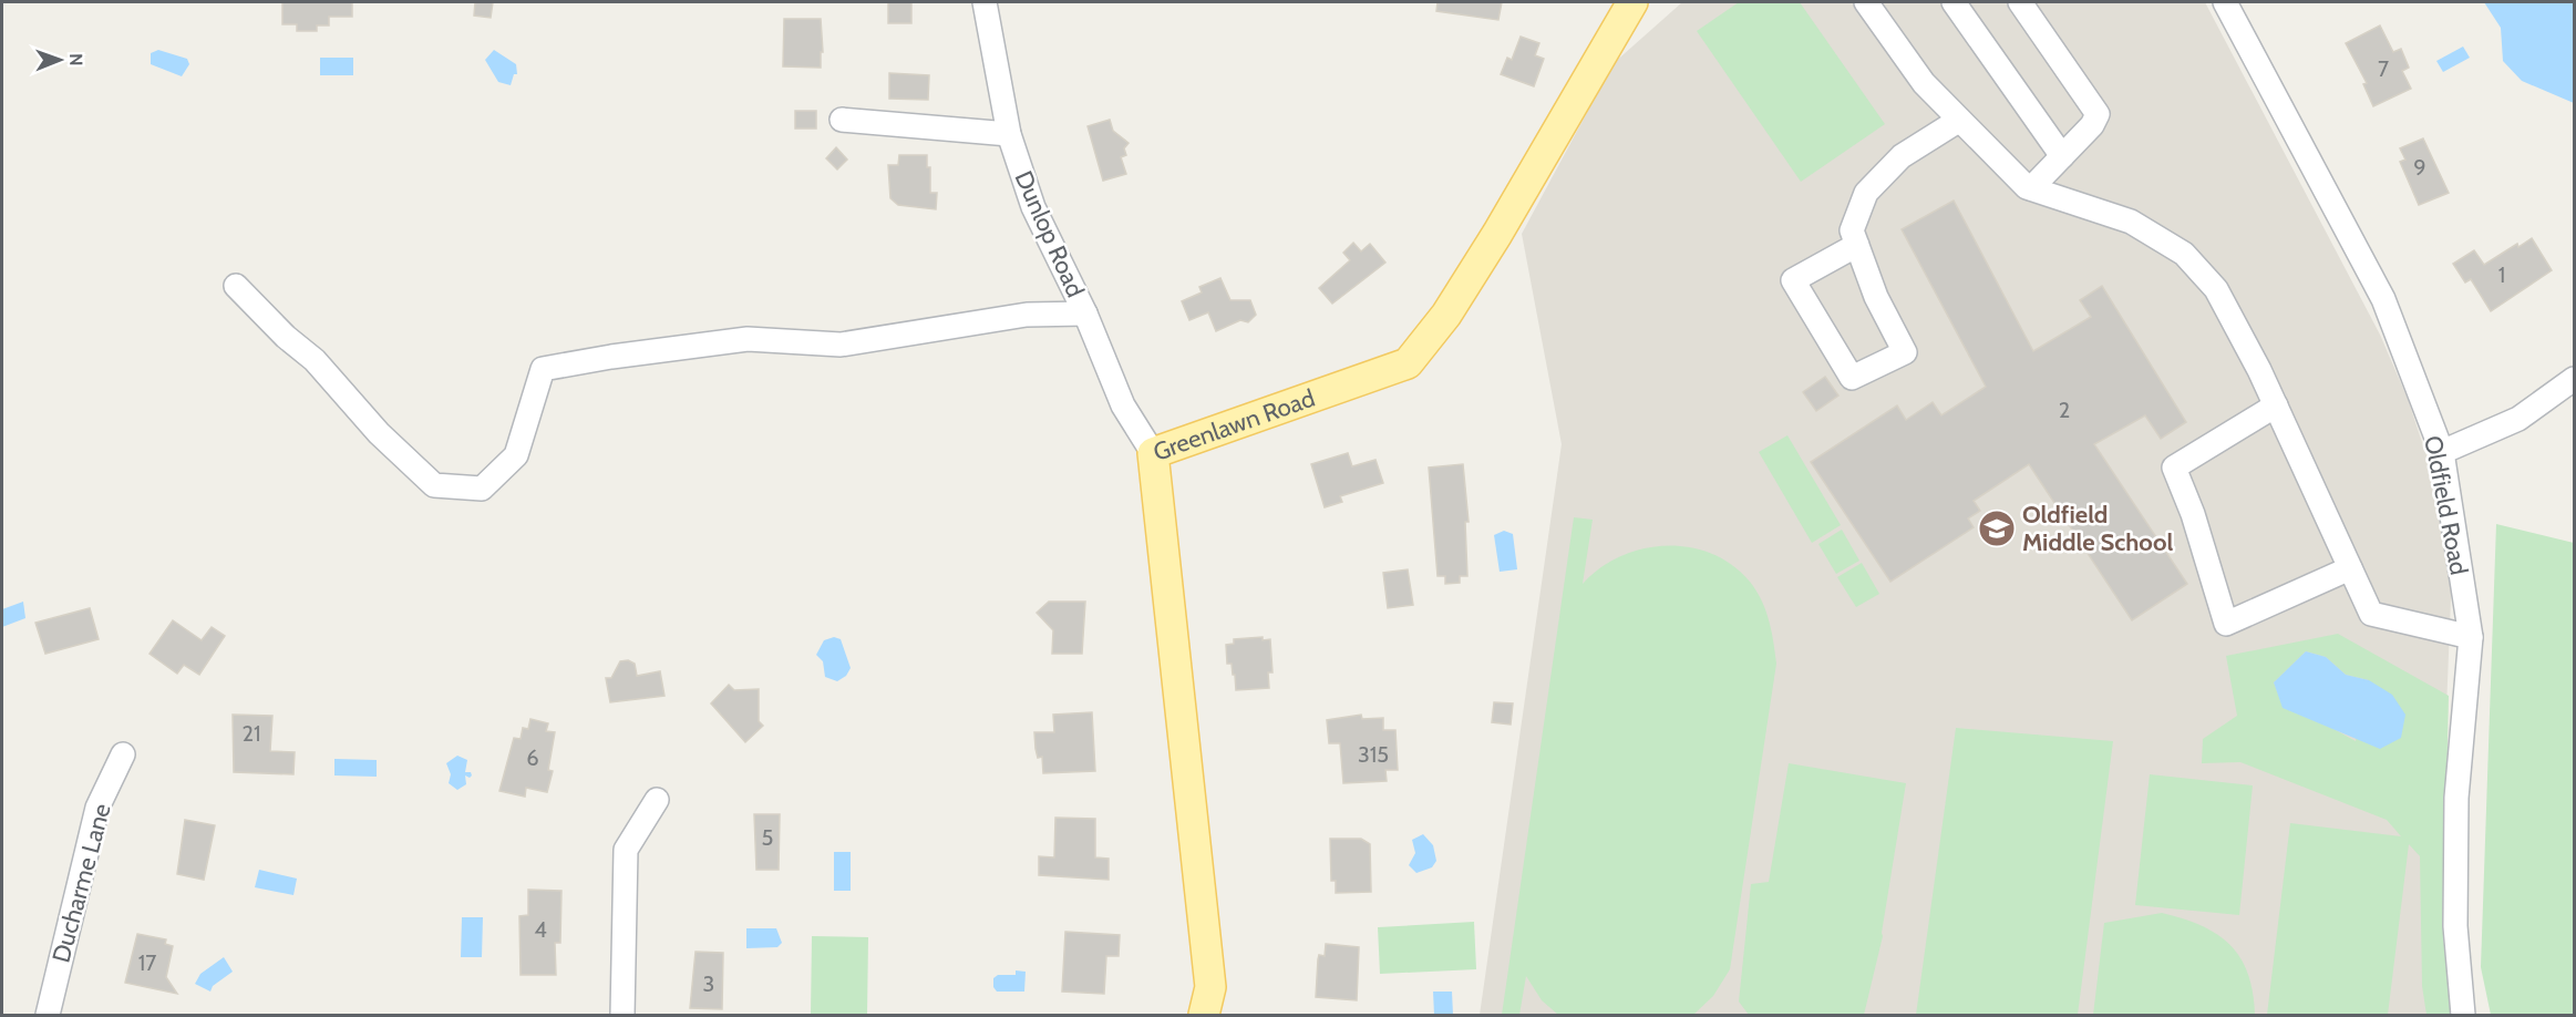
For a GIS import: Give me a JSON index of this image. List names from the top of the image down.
{
  "streets": {
    "main road": ["Greenlawn Road"],
    "street": ["Dunlop Road", "Oldfield Road", "Ducharme Lane"]
  },
  "crossings": [
    ["Dunlop Road", "Greenlawn Road"]
  ],
  "places": {
    "school or university": ["Oldfield Middle School"]
  },
  "house_numbers": [
    "7",
    "9",
    "1",
    "2",
    "21",
    "315",
    "6",
    "5",
    "4",
    "17",
    "3"
  ],
  "north": "right"
}
